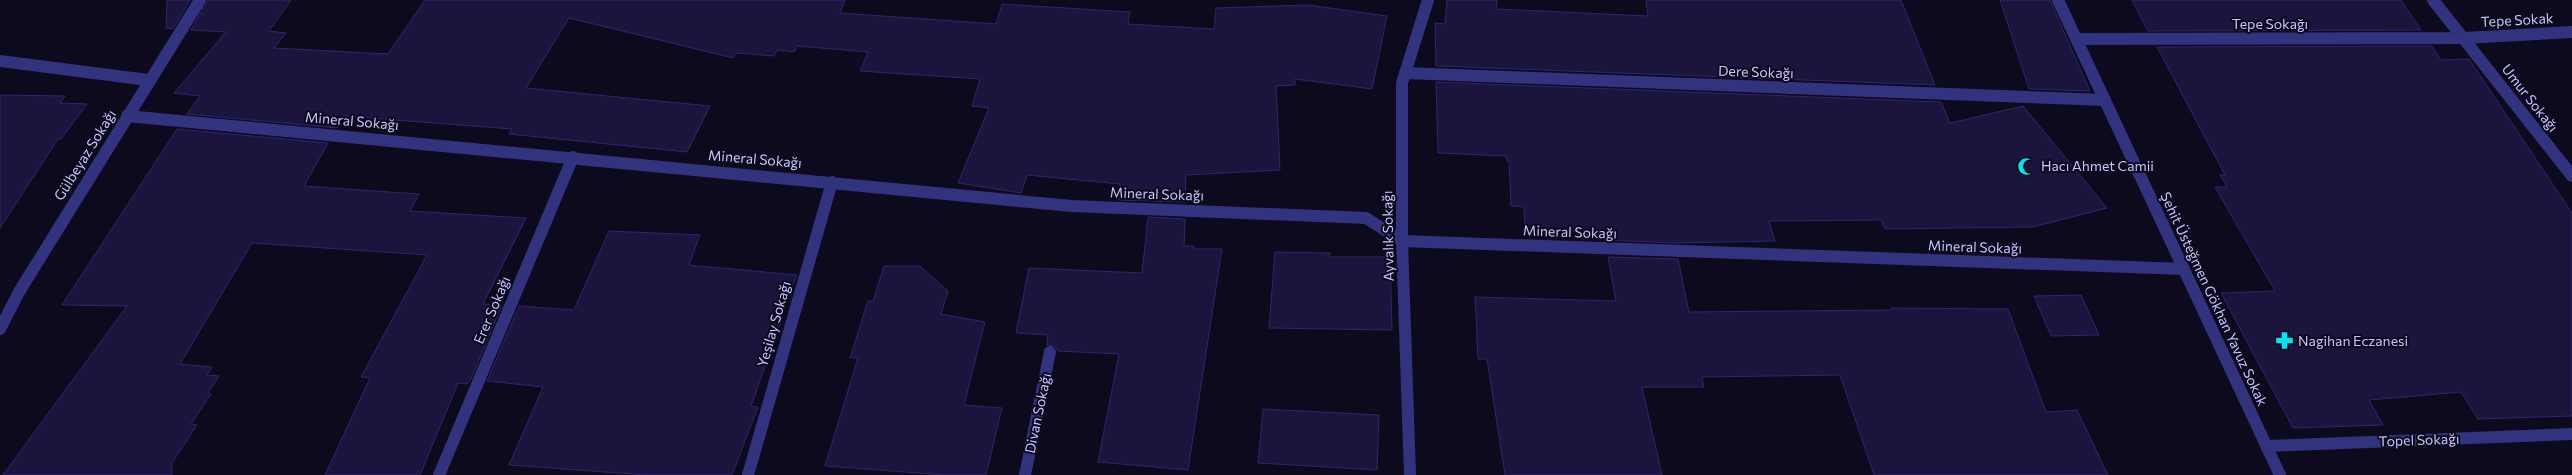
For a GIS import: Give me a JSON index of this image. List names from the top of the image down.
{
  "streets": {
    "street": [
      "Tepe Sokak",
      "Tepe Sokağı",
      "Dere Sokağı",
      "Umur Sokağı",
      "Mineral Sokağı",
      "Gülbeyaz Sokağı",
      "Ayvalık Sokağı",
      "Şehit Üsteğmen Gökhan Yavuz Sokak",
      "Erer Sokağı",
      "Yeşilay Sokağı",
      "Divan Sokağı",
      "Topel Sokağı"
    ]
  },
  "crossings": [
    ["Tepe Sokak", "Tepe Sokağı"],
    ["Tepe Sokak", "Umur Sokağı"],
    ["Tepe Sokağı", "Umur Sokağı"],
    ["Tepe Sokağı", "Şehit Üsteğmen Gökhan Yavuz Sokak"],
    ["Dere Sokağı", "Ayvalık Sokağı"],
    ["Dere Sokağı", "Şehit Üsteğmen Gökhan Yavuz Sokak"],
    ["Mineral Sokağı", "Gülbeyaz Sokağı"],
    ["Mineral Sokağı", "Ayvalık Sokağı"],
    ["Mineral Sokağı", "Şehit Üsteğmen Gökhan Yavuz Sokak"],
    ["Mineral Sokağı", "Erer Sokağı"],
    ["Mineral Sokağı", "Yeşilay Sokağı"],
    ["Şehit Üsteğmen Gökhan Yavuz Sokak", "Topel Sokağı"]
  ],
  "places": {
    "mosque": ["Hacı Ahmet Camii"],
    "pharmacy": ["Nagihan Eczanesi"]
  }
}
